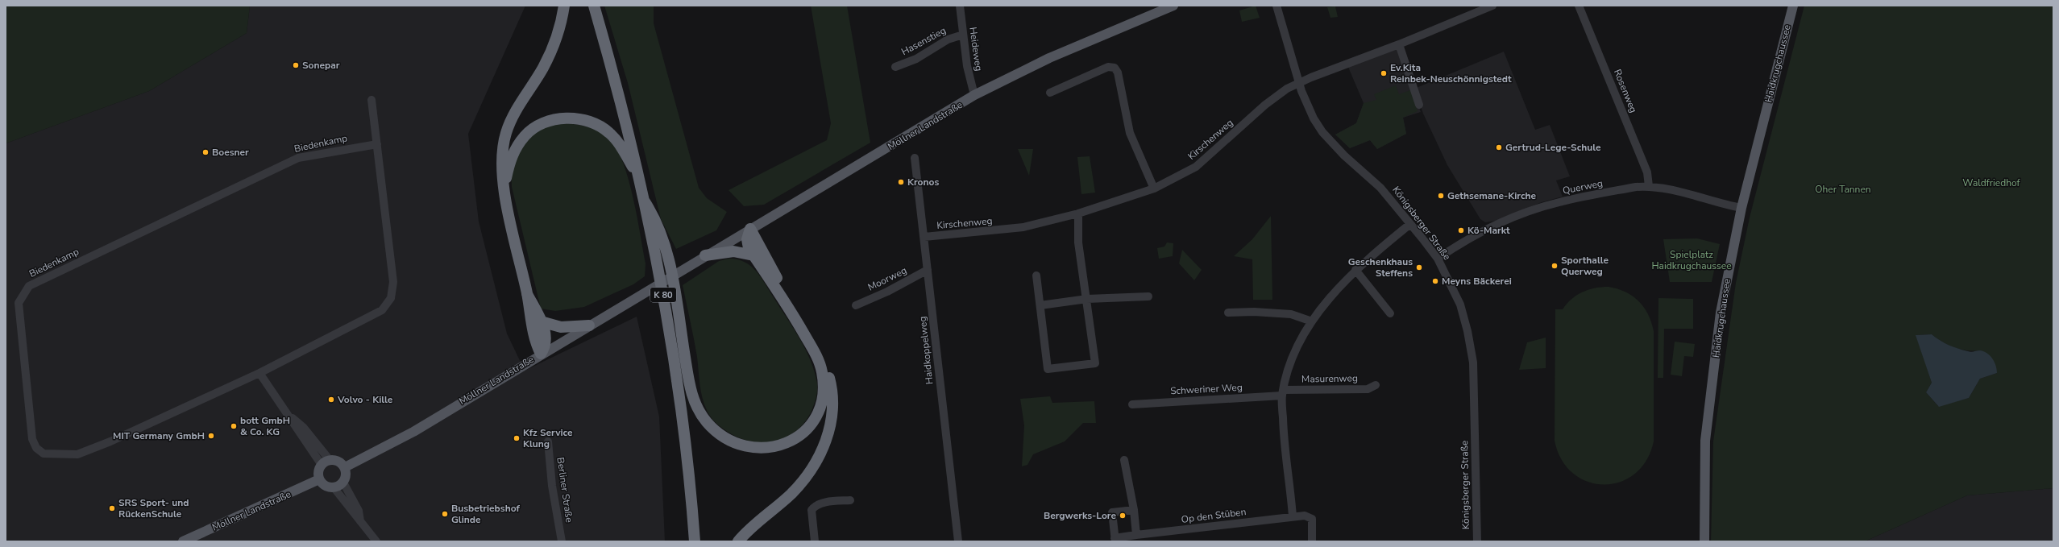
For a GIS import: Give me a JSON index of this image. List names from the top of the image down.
{
  "streets": {
    "highway": ["K 80"],
    "main road": ["Haidkrugchaussee", "Möllner Landstraße"],
    "street": [
      "Hasenstieg",
      "Heideweg",
      "Rosenweg",
      "Kirschenweg",
      "Biedenkamp",
      "Querweg",
      "Königsberger Straße",
      "Moorweg",
      "Haidkoppelweg",
      "Masurenweg",
      "Schweriner Weg",
      "Berliner Straße",
      "Op den Stüben"
    ]
  },
  "crossings": [
    ["Hasenstieg", "Heideweg"],
    ["Heideweg", "Möllner Landstraße"],
    ["Haidkrugchaussee", "Querweg"],
    ["Rosenweg", "Querweg"],
    ["Kirschenweg", "Königsberger Straße"],
    ["Kirschenweg", "Haidkoppelweg"],
    ["Querweg", "Königsberger Straße"],
    ["Moorweg", "Haidkoppelweg"],
    ["Masurenweg", "Schweriner Weg"]
  ],
  "parks": ["Waldfriedhof", "Oher Tannen", "Spielplatz Haidkrugchaussee"],
  "places": [
    "Sonepar",
    "Ev.Kita Reinbek-Neuschönnigstedt",
    "Gertrud-Lege-Schule",
    "Boesner",
    "Kronos",
    "Gethsemane-Kirche",
    "Kö-Markt",
    "Sporthalle Querweg",
    "Geschenkhaus Steffens",
    "Meyns Bäckerei",
    "Volvo - Kille",
    "bott GmbH & Co. KG",
    "MIT Germany GmbH",
    "Kfz Service Klung",
    "SRS Sport- und RückenSchule",
    "Busbetriebshof Glinde",
    "Bergwerks-Lore"
  ]
}
